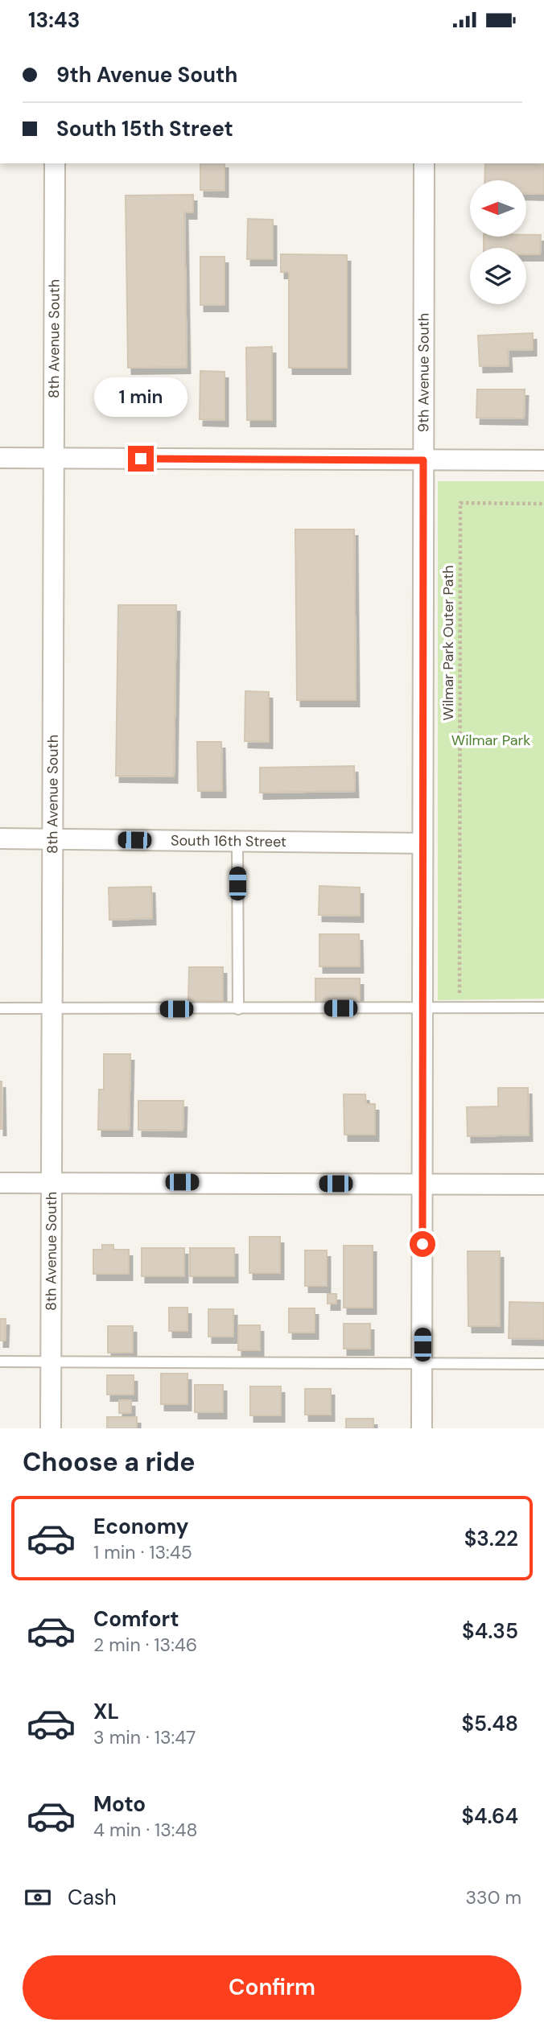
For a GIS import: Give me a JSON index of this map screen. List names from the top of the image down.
{
  "streets": {
    "street": ["8th Avenue South", "9th Avenue South", "South 16th Street"],
    "path": ["Wilmar Park Outer Path"]
  },
  "crossings": [
    ["8th Avenue South", "South 16th Street"],
    ["9th Avenue South", "South 16th Street"]
  ],
  "parks": ["Wilmar Park"],
  "north": "left",
  "page": {
    "status": "13:43",
    "banner": ["9th Avenue South", "South 15th Street"],
    "bubble": "1 min",
    "heading": "Choose a ride",
    "list": [
      {
        "name": "Economy",
        "note": "1 min · 13:45",
        "value": "$3.22"
      },
      {
        "name": "Comfort",
        "note": "2 min · 13:46",
        "value": "$4.35"
      },
      {
        "name": "XL",
        "note": "3 min · 13:47",
        "value": "$5.48"
      },
      {
        "name": "Moto",
        "note": "4 min · 13:48",
        "value": "$4.64"
      }
    ],
    "pay": ["Cash", "330 m"],
    "buttons": "Confirm"
  }
}
